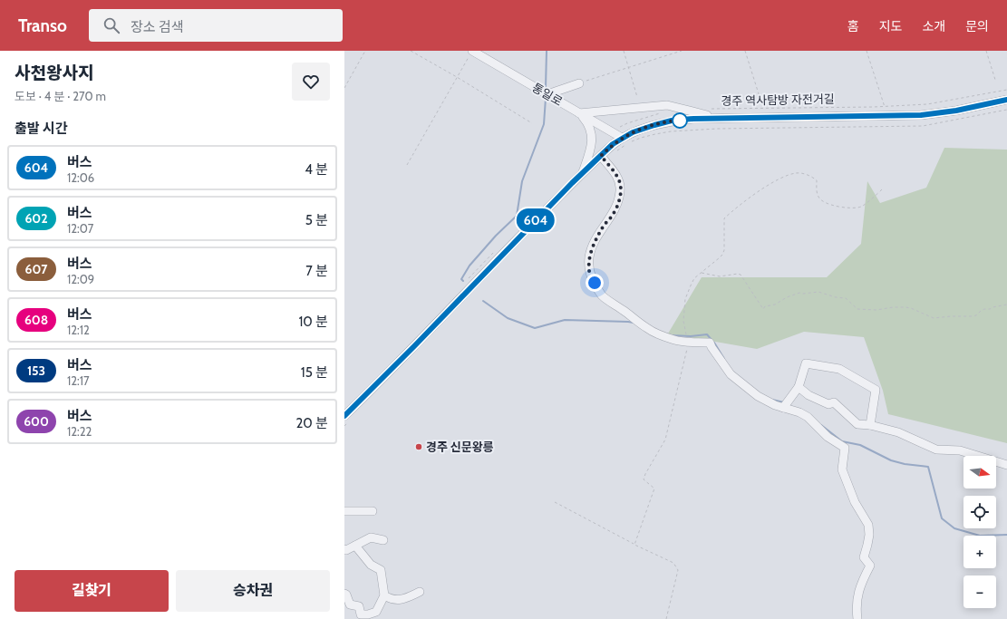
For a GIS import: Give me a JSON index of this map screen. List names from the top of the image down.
{
  "streets": {
    "street": ["통일로"],
    "path": ["경주 역사탐방 자전거길"]
  },
  "places": ["경주 신문왕릉"],
  "lines": ["bus line 604"],
  "north": "right",
  "page": {
    "header": "Transo",
    "search": "장소 검색",
    "nav": [
      "홈",
      "지도",
      "소개",
      "문의"
    ],
    "heading": [
      ["사천왕사지", "도보 · 4 분 · 270 m"],
      "출발 시간"
    ],
    "on_map": "604",
    "list": [
      {
        "mark": "604",
        "name": "버스",
        "note": "12:06",
        "value": "4 분"
      },
      {
        "mark": "602",
        "name": "버스",
        "note": "12:07",
        "value": "5 분"
      },
      {
        "mark": "607",
        "name": "버스",
        "note": "12:09",
        "value": "7 분"
      },
      {
        "mark": "608",
        "name": "버스",
        "note": "12:12",
        "value": "10 분"
      },
      {
        "mark": "153",
        "name": "버스",
        "note": "12:17",
        "value": "15 분"
      },
      {
        "mark": "600",
        "name": "버스",
        "note": "12:22",
        "value": "20 분"
      }
    ],
    "map_buttons": ["+", "−"],
    "buttons": ["길찾기", "승차권"]
  }
}
